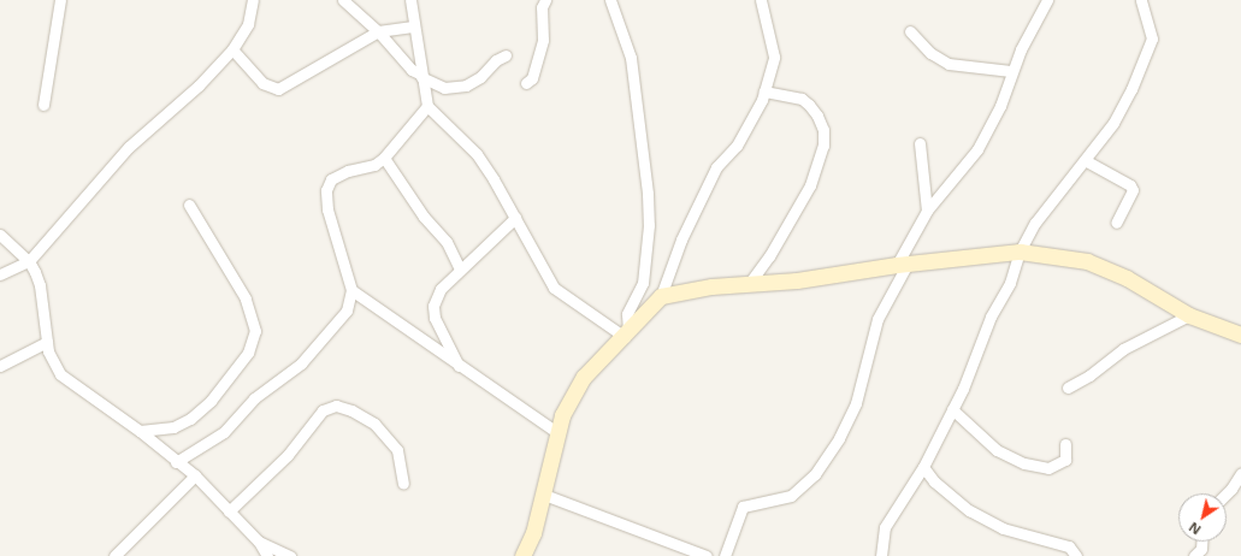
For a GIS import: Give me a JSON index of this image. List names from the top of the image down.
{
  "north": "bottom left"
}
